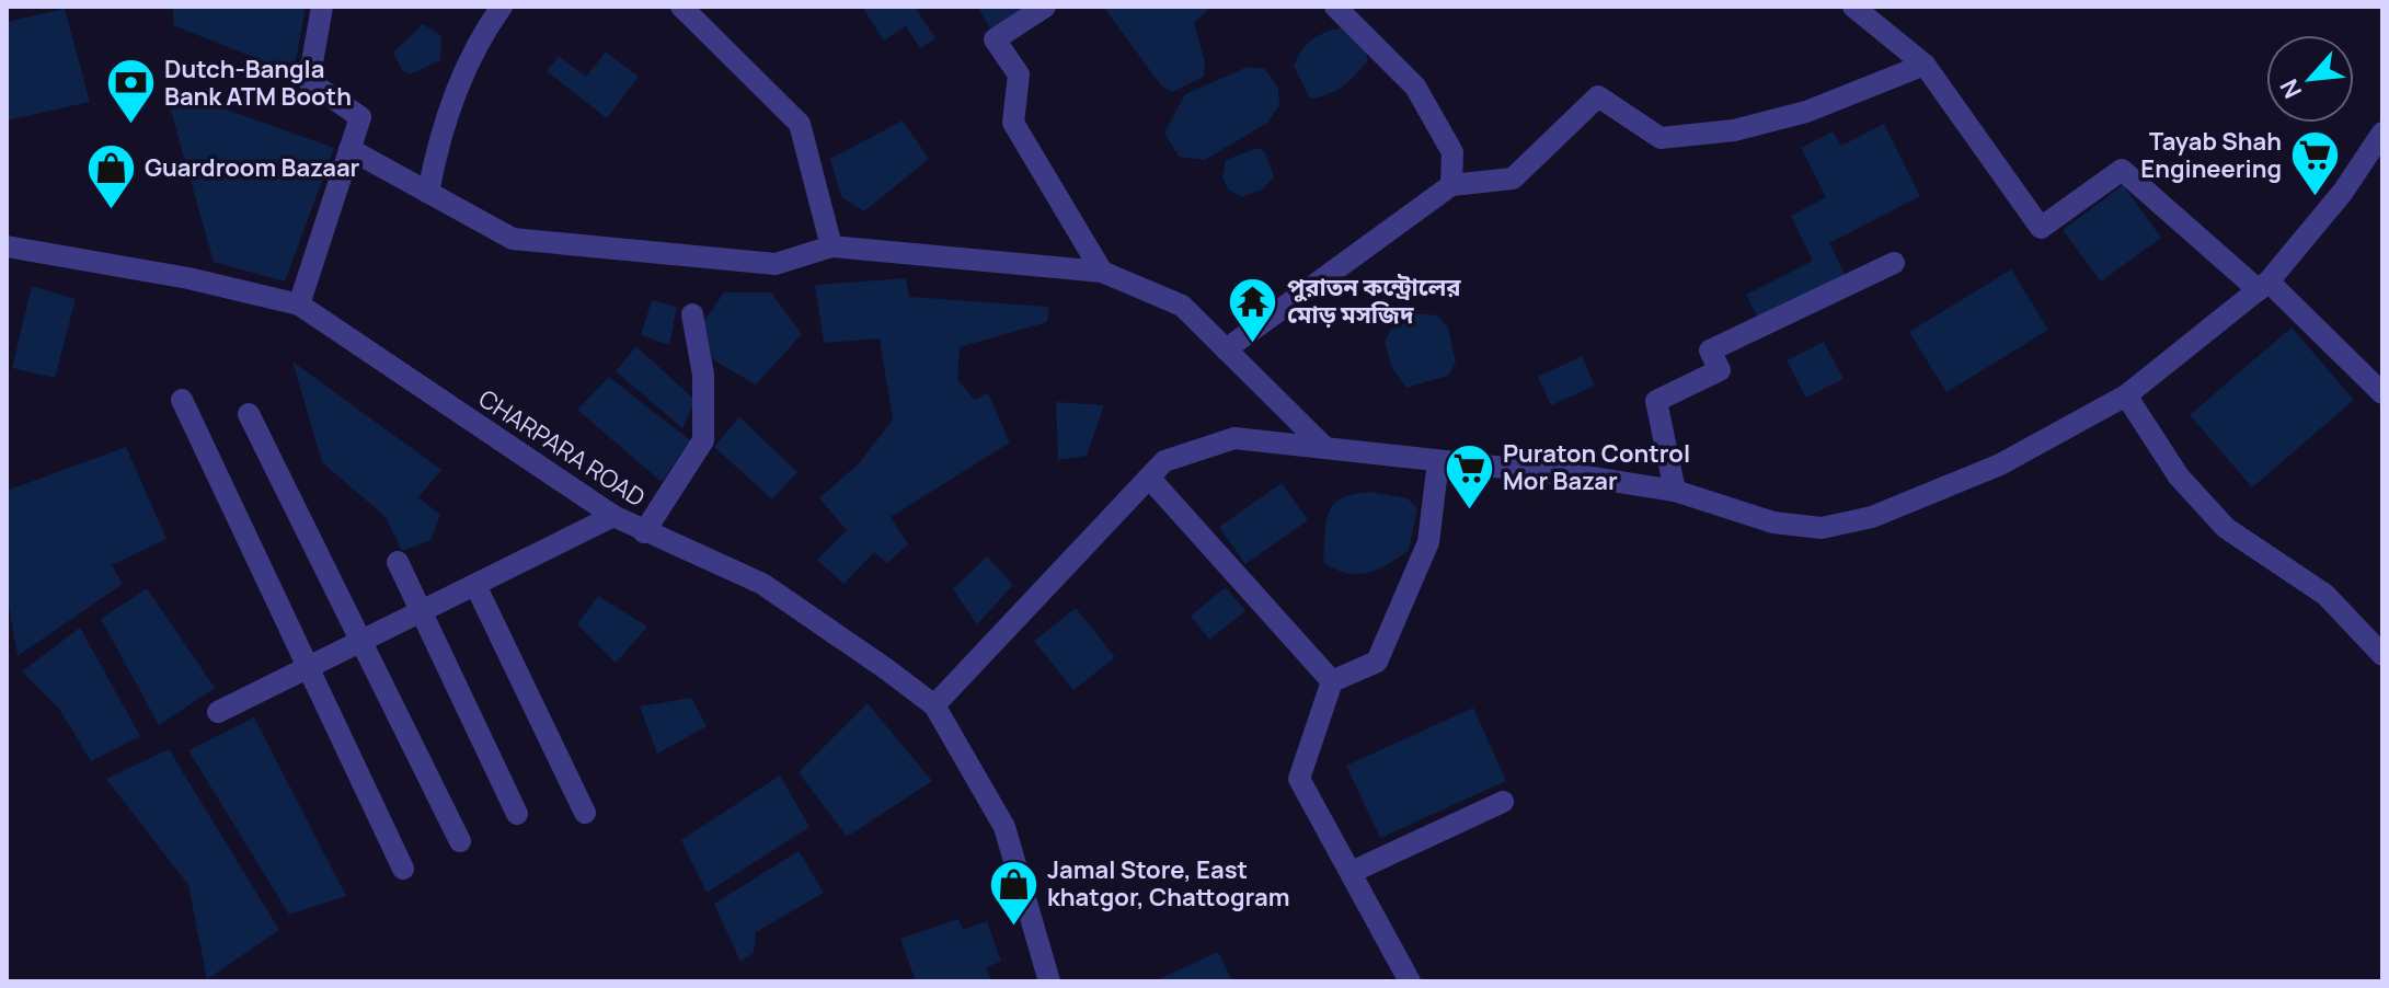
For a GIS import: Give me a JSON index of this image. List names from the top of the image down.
{
  "streets": {
    "street": ["CHARPARA ROAD"]
  },
  "places": {
    "bank": ["Dutch-Bangla Bank ATM Booth"],
    "supermarket": ["Tayab Shah Engineering", "Puraton Control Mor Bazar"],
    "shop": ["Guardroom Bazaar", "Jamal Store, East khatgor, Chattogram"],
    "temple": ["পুরাতন কন্ট্রোলের মোড় মসজিদ"]
  },
  "north": "bottom left"
}
